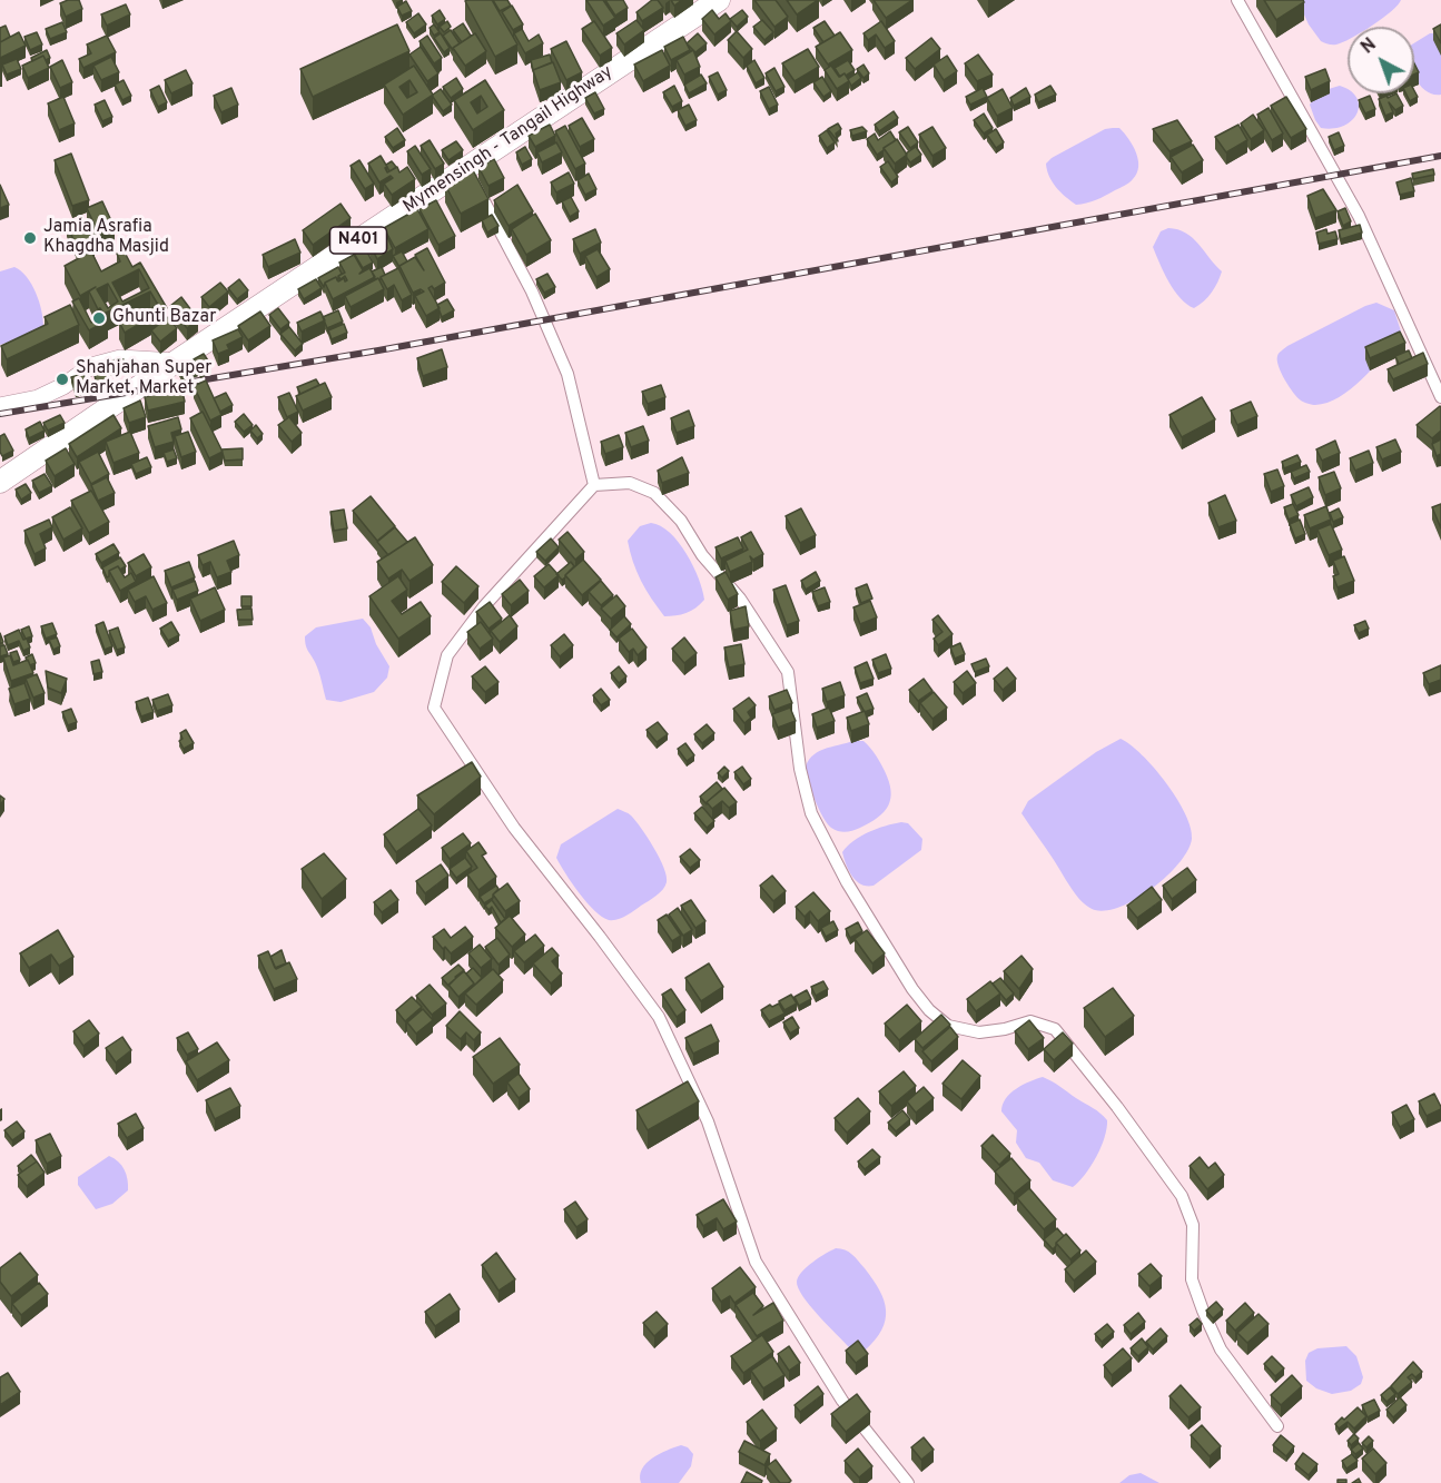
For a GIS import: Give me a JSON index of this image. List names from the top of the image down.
{
  "streets": {
    "highway": ["Mymensingh - Tangail Highway", "N401"]
  },
  "places": ["Jamia Asrafia Khagdha Masjid", "Ghunti Bazar", "Shahjahan Super Market, Market"],
  "north": "top left"
}
